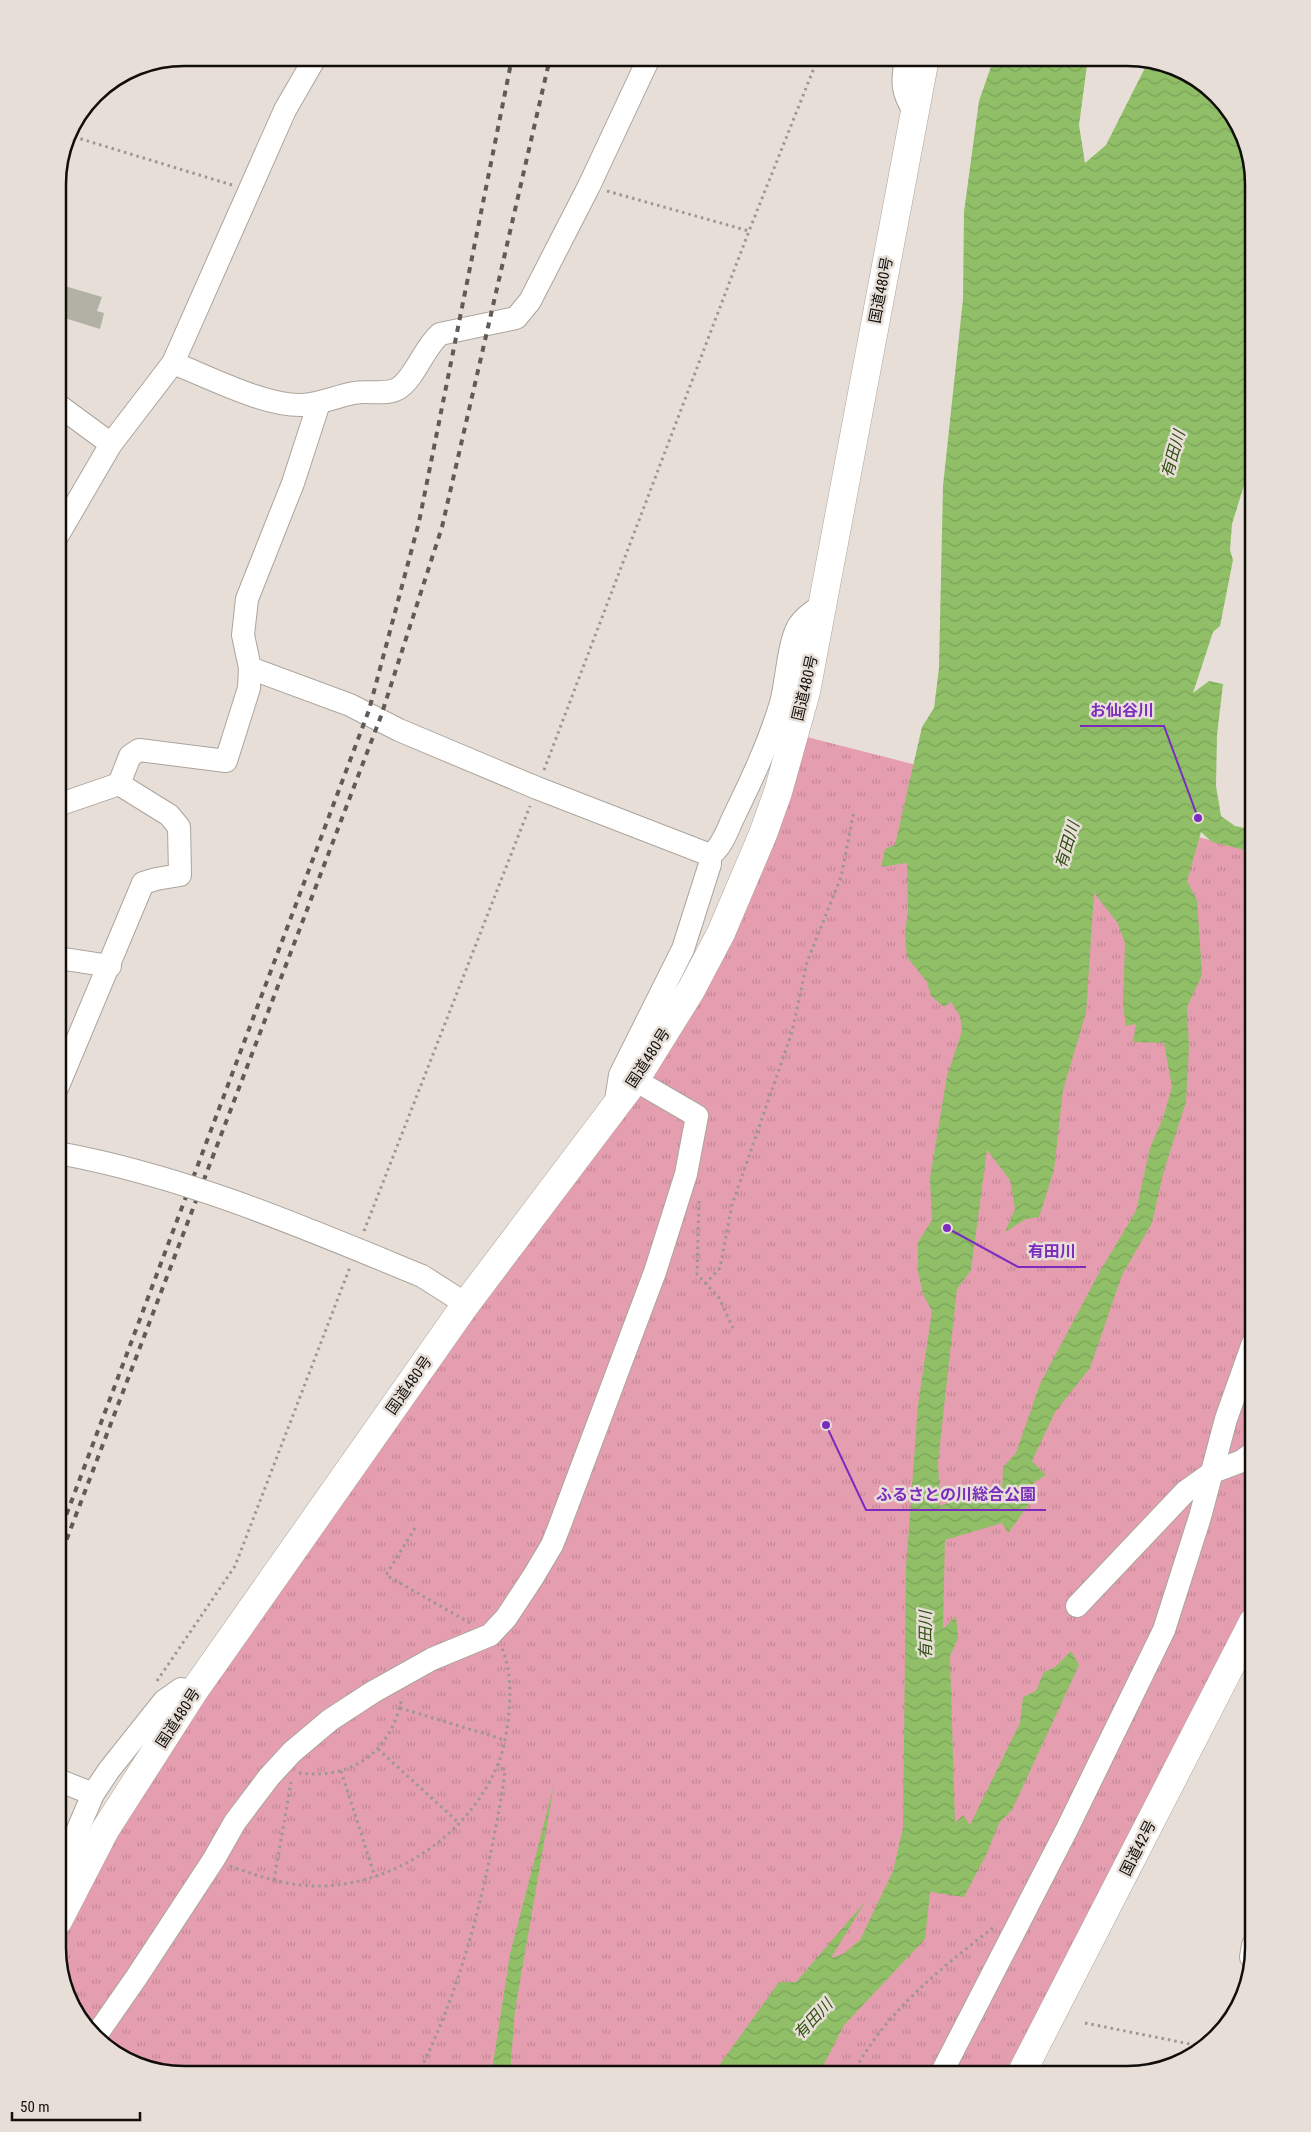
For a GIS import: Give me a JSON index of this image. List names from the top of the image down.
{
  "streets": {
    "highway": ["国道480号", "国道42号"]
  },
  "water": ["有田川"],
  "places": ["お仙谷川", "有田川", "ふるさとの川総合公園"],
  "scale_bar": "50 m"
}
